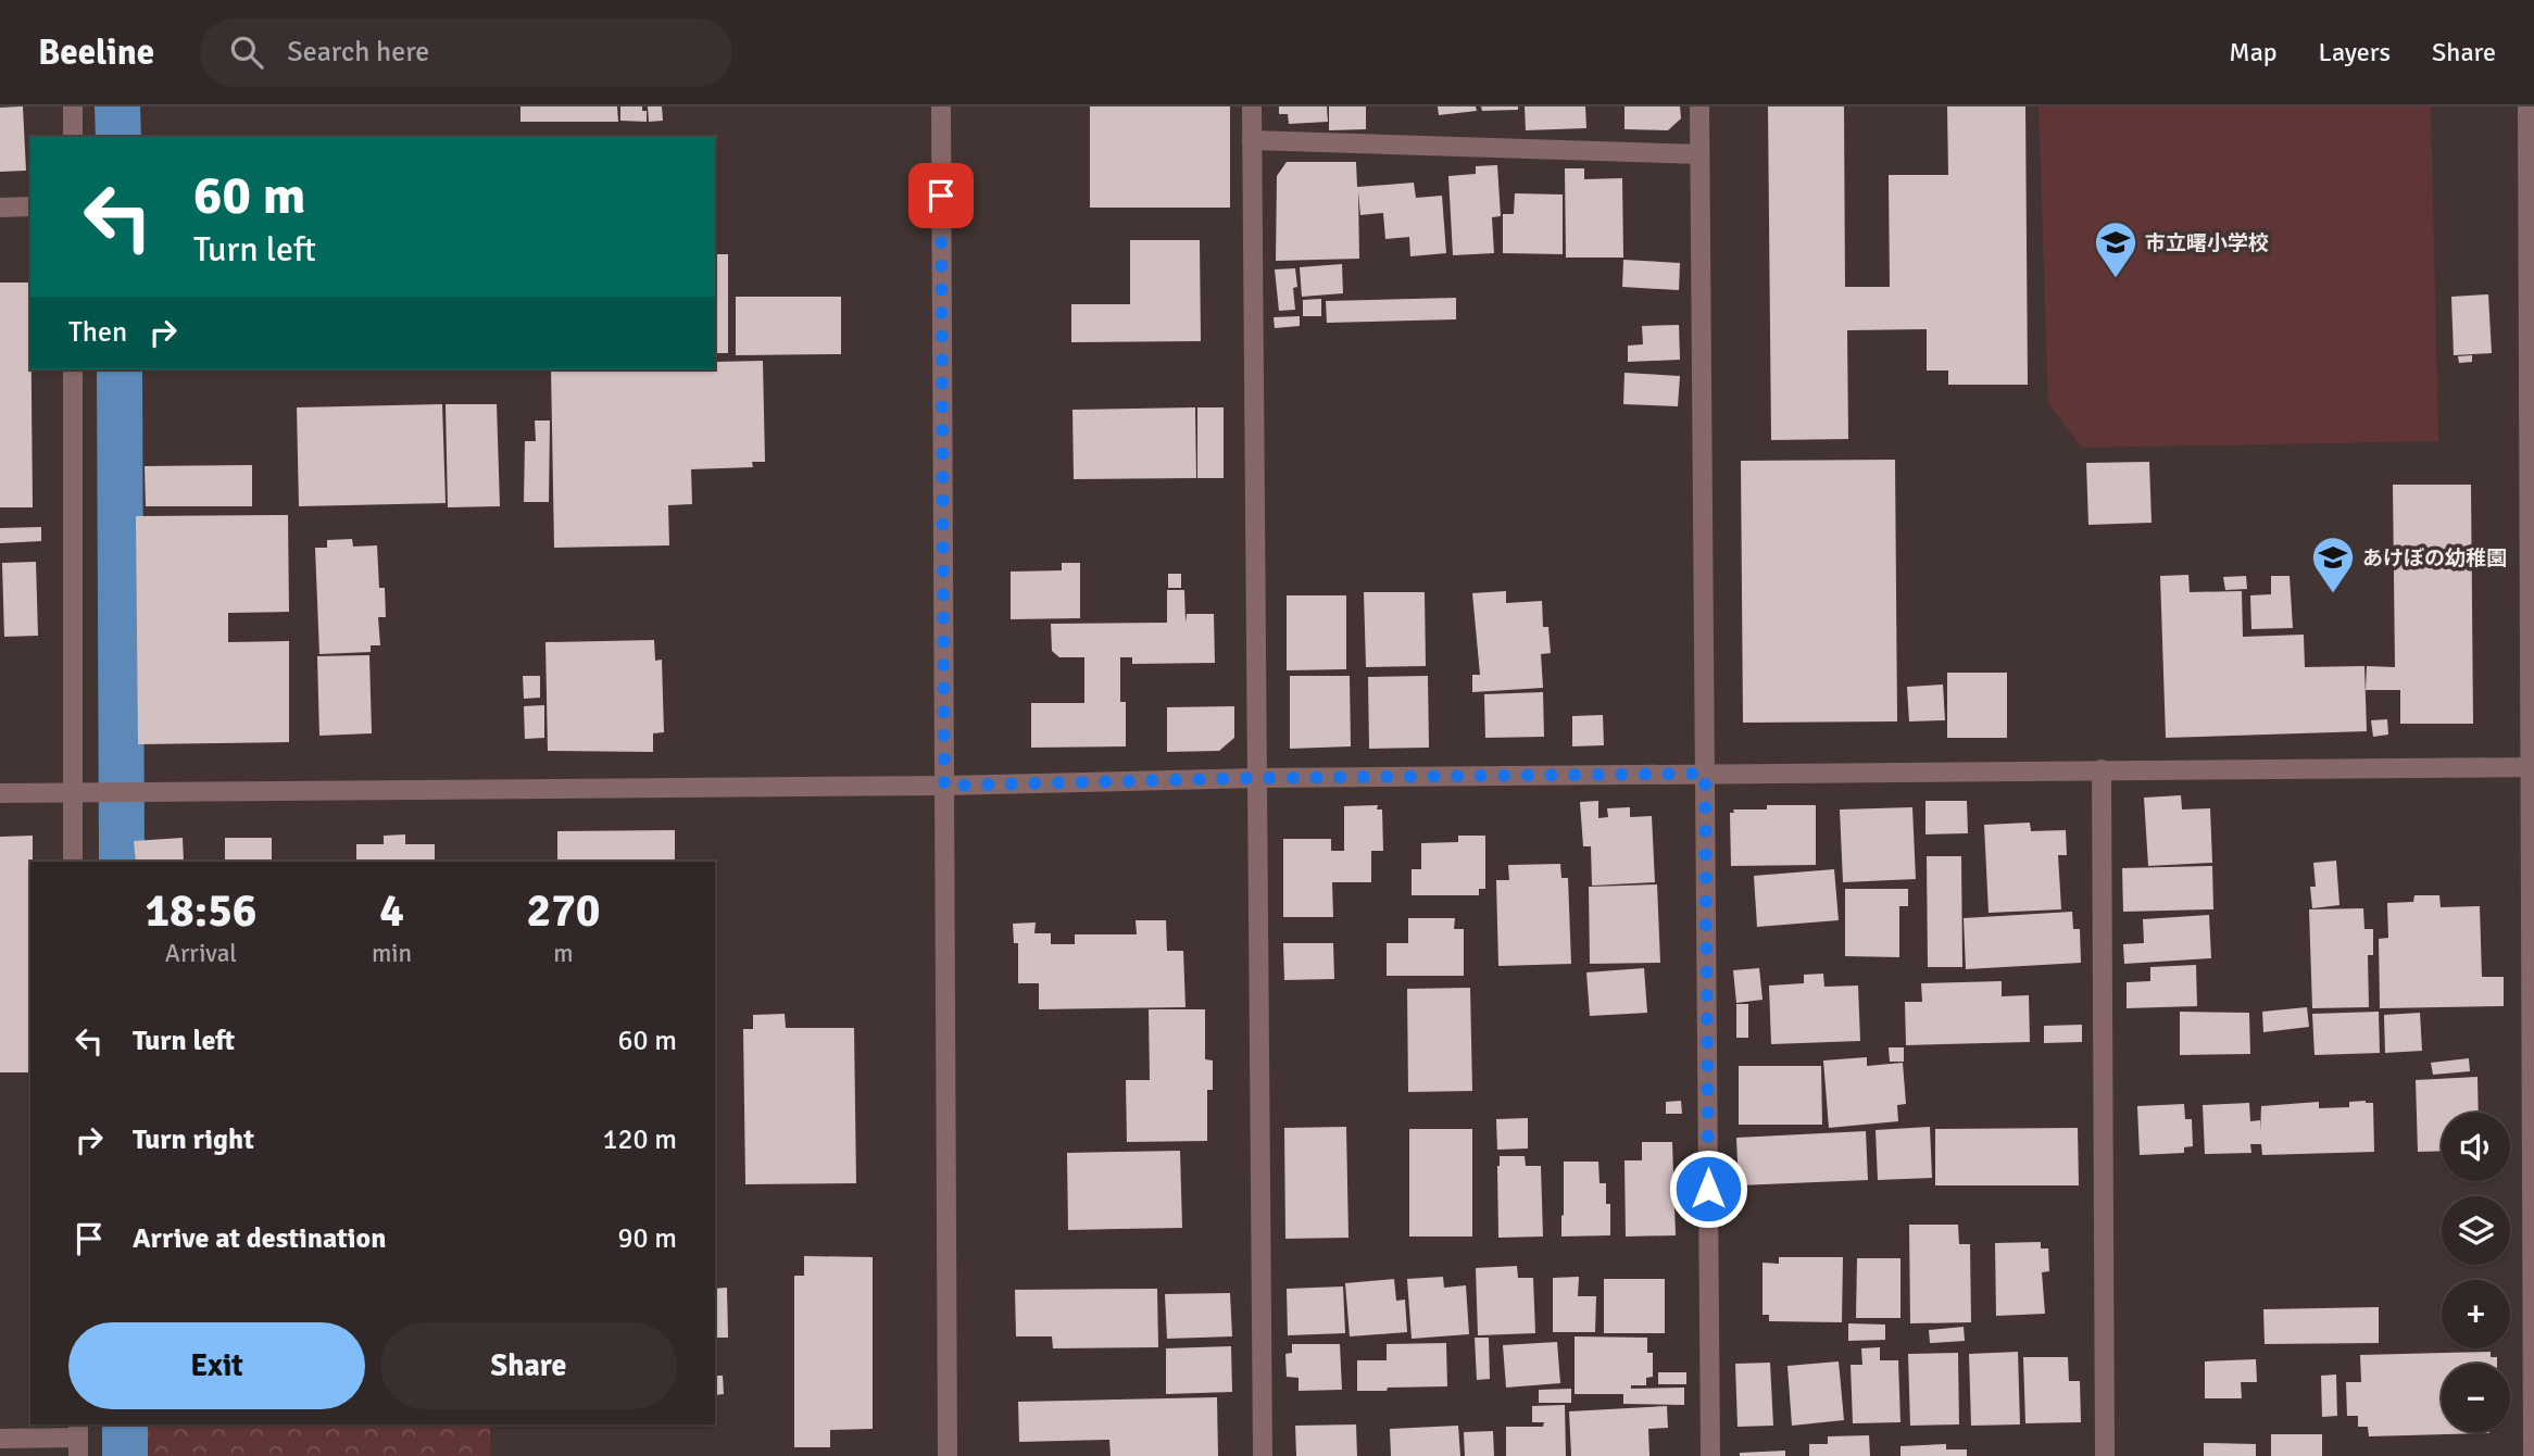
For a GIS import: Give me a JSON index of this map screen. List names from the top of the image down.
{
  "places": {
    "school or university": ["市立曙小学校", "あけぼの幼稚園"]
  },
  "page": {
    "header": "Beeline",
    "search": "Search here",
    "nav": ["Map", "Layers", "Share"],
    "turn": ["60 m", "Turn left"],
    "then": "Then",
    "eta": [
      "18:56",
      "Arrival",
      "4",
      "min",
      "270",
      "m"
    ],
    "list": [
      {
        "name": "Turn left",
        "value": "60 m"
      },
      {
        "name": "Turn right",
        "value": "120 m"
      },
      {
        "name": "Arrive at destination",
        "value": "90 m"
      }
    ],
    "map_buttons": ["+", "−"],
    "buttons": ["Exit", "Share"]
  }
}
